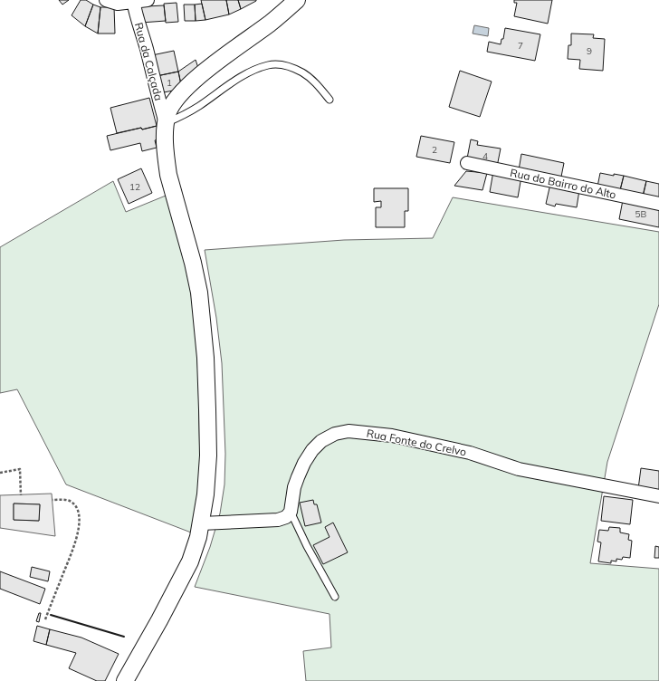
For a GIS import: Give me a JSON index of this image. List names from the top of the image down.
{
  "streets": {
    "street": ["Rua da Calçada", "Rua do Bairro do Alto", "Rua Fonte do Crelvo"]
  },
  "house_numbers": [
    "7",
    "9",
    "1",
    "2",
    "4",
    "12",
    "5B"
  ]
}
